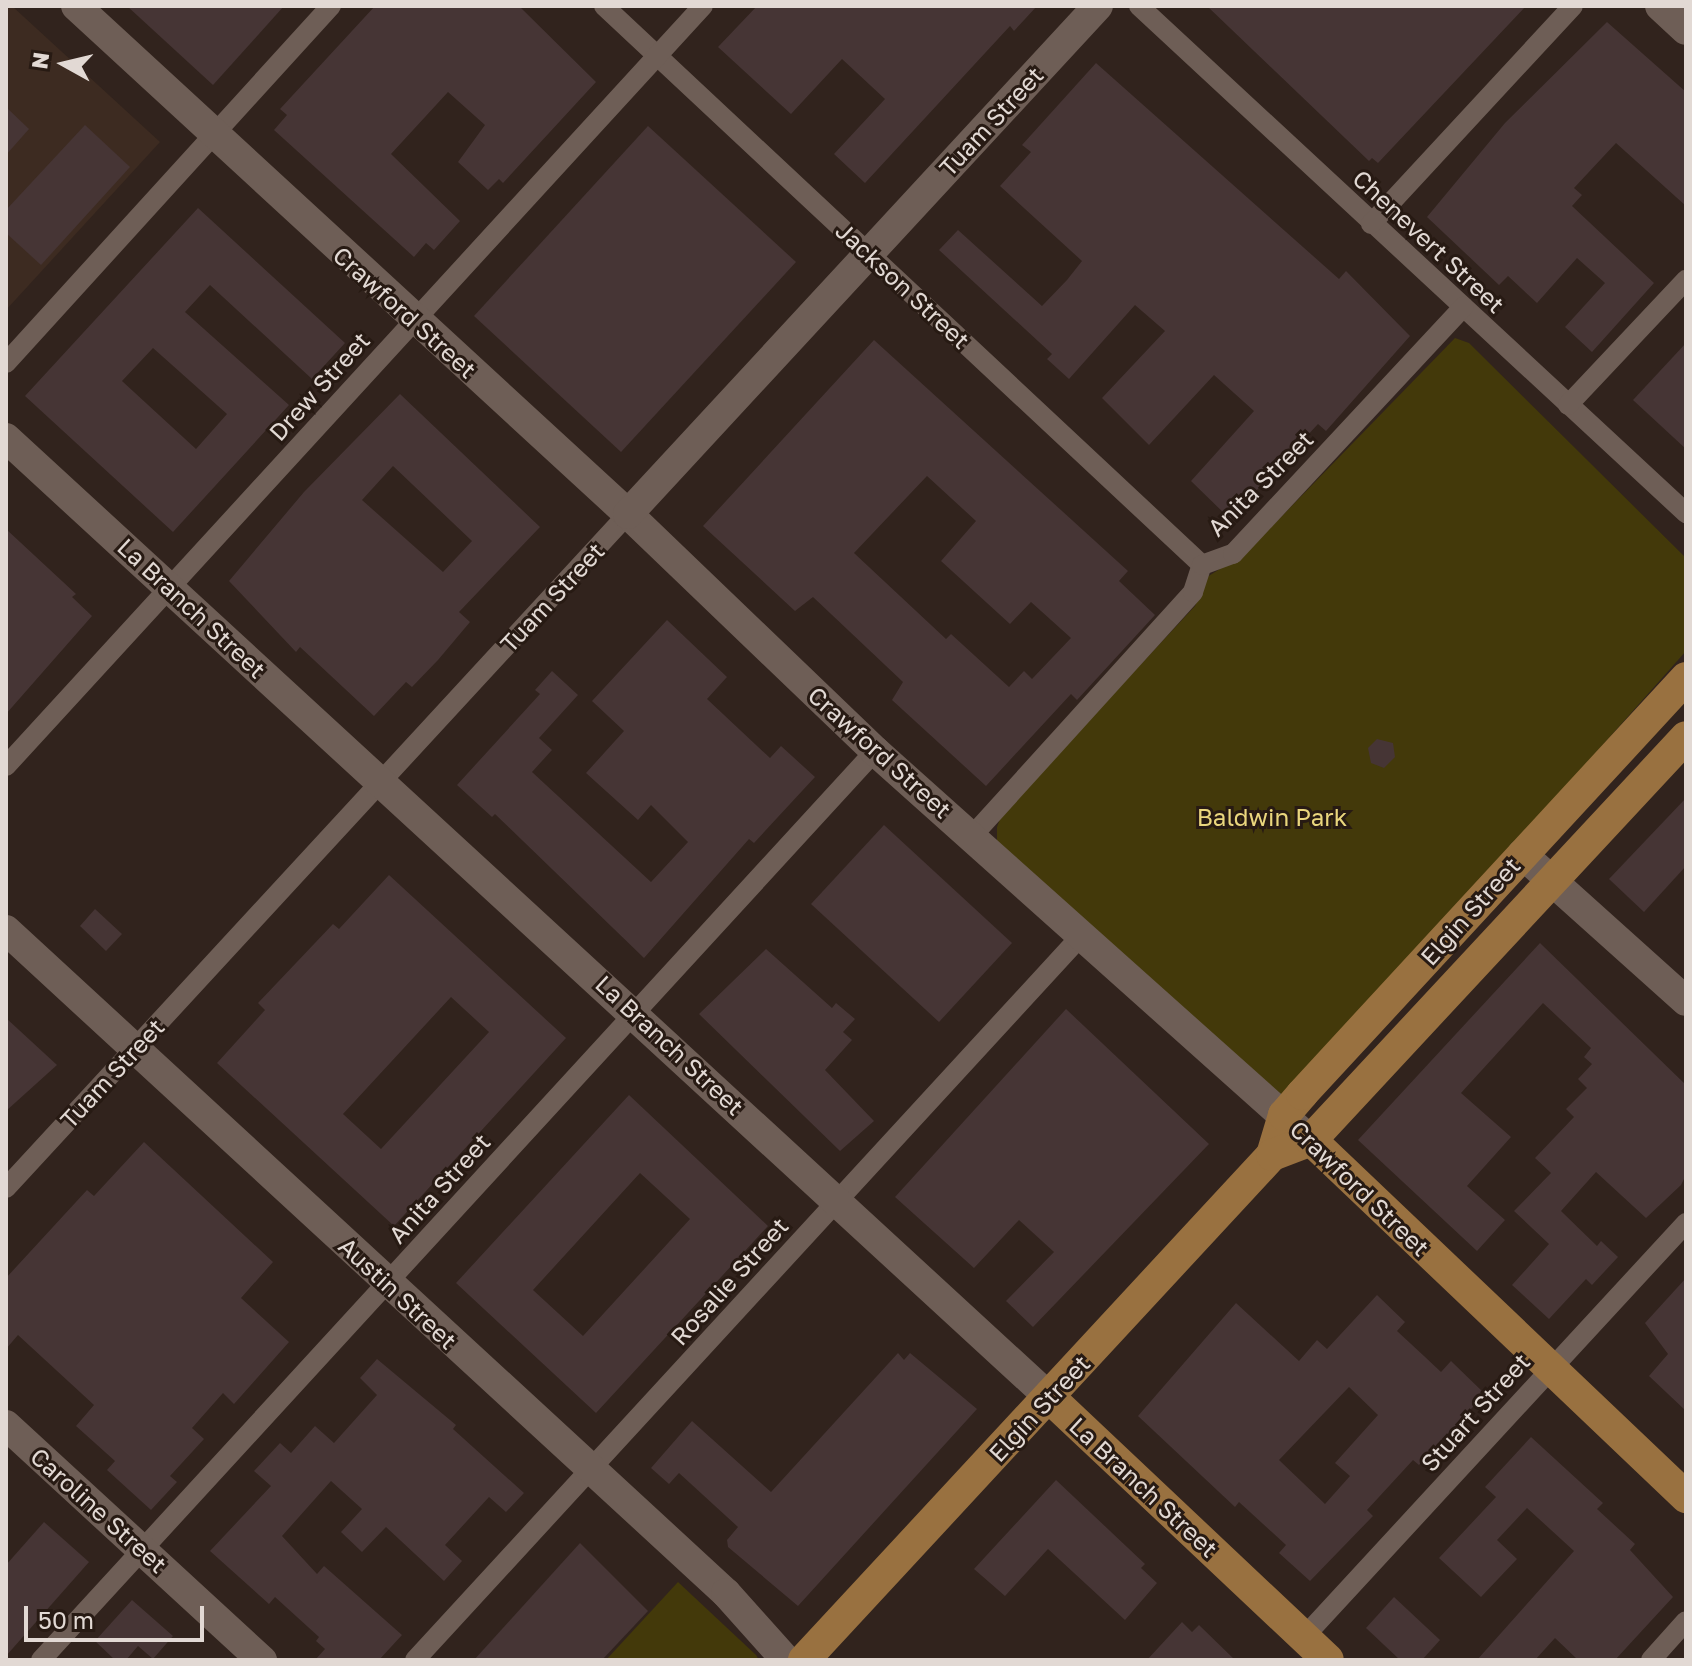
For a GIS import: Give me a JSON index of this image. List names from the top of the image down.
{
  "streets": {
    "main road": ["Crawford Street", "La Branch Street", "Elgin Street"],
    "street": [
      "Tuam Street",
      "Chenevert Street",
      "Jackson Street",
      "Drew Street",
      "Anita Street",
      "Rosalie Street",
      "Austin Street",
      "Stuart Street",
      "Caroline Street"
    ]
  },
  "crossings": [
    ["Tuam Street", "Jackson Street"],
    ["Tuam Street", "Crawford Street"],
    ["Tuam Street", "La Branch Street"],
    ["Tuam Street", "Austin Street"],
    ["Chenevert Street", "Anita Street"],
    ["Jackson Street", "Drew Street"],
    ["Jackson Street", "Anita Street"],
    ["Crawford Street", "Drew Street"],
    ["Crawford Street", "Anita Street"],
    ["Crawford Street", "Elgin Street"],
    ["Crawford Street", "Rosalie Street"],
    ["Crawford Street", "Stuart Street"],
    ["Drew Street", "La Branch Street"],
    ["Anita Street", "La Branch Street"],
    ["Anita Street", "Austin Street"],
    ["Anita Street", "Caroline Street"],
    ["La Branch Street", "Elgin Street"],
    ["La Branch Street", "Rosalie Street"],
    ["La Branch Street", "Stuart Street"],
    ["Rosalie Street", "Austin Street"]
  ],
  "parks": ["Baldwin Park"],
  "scale_bar": "50 m",
  "north": "left"
}
